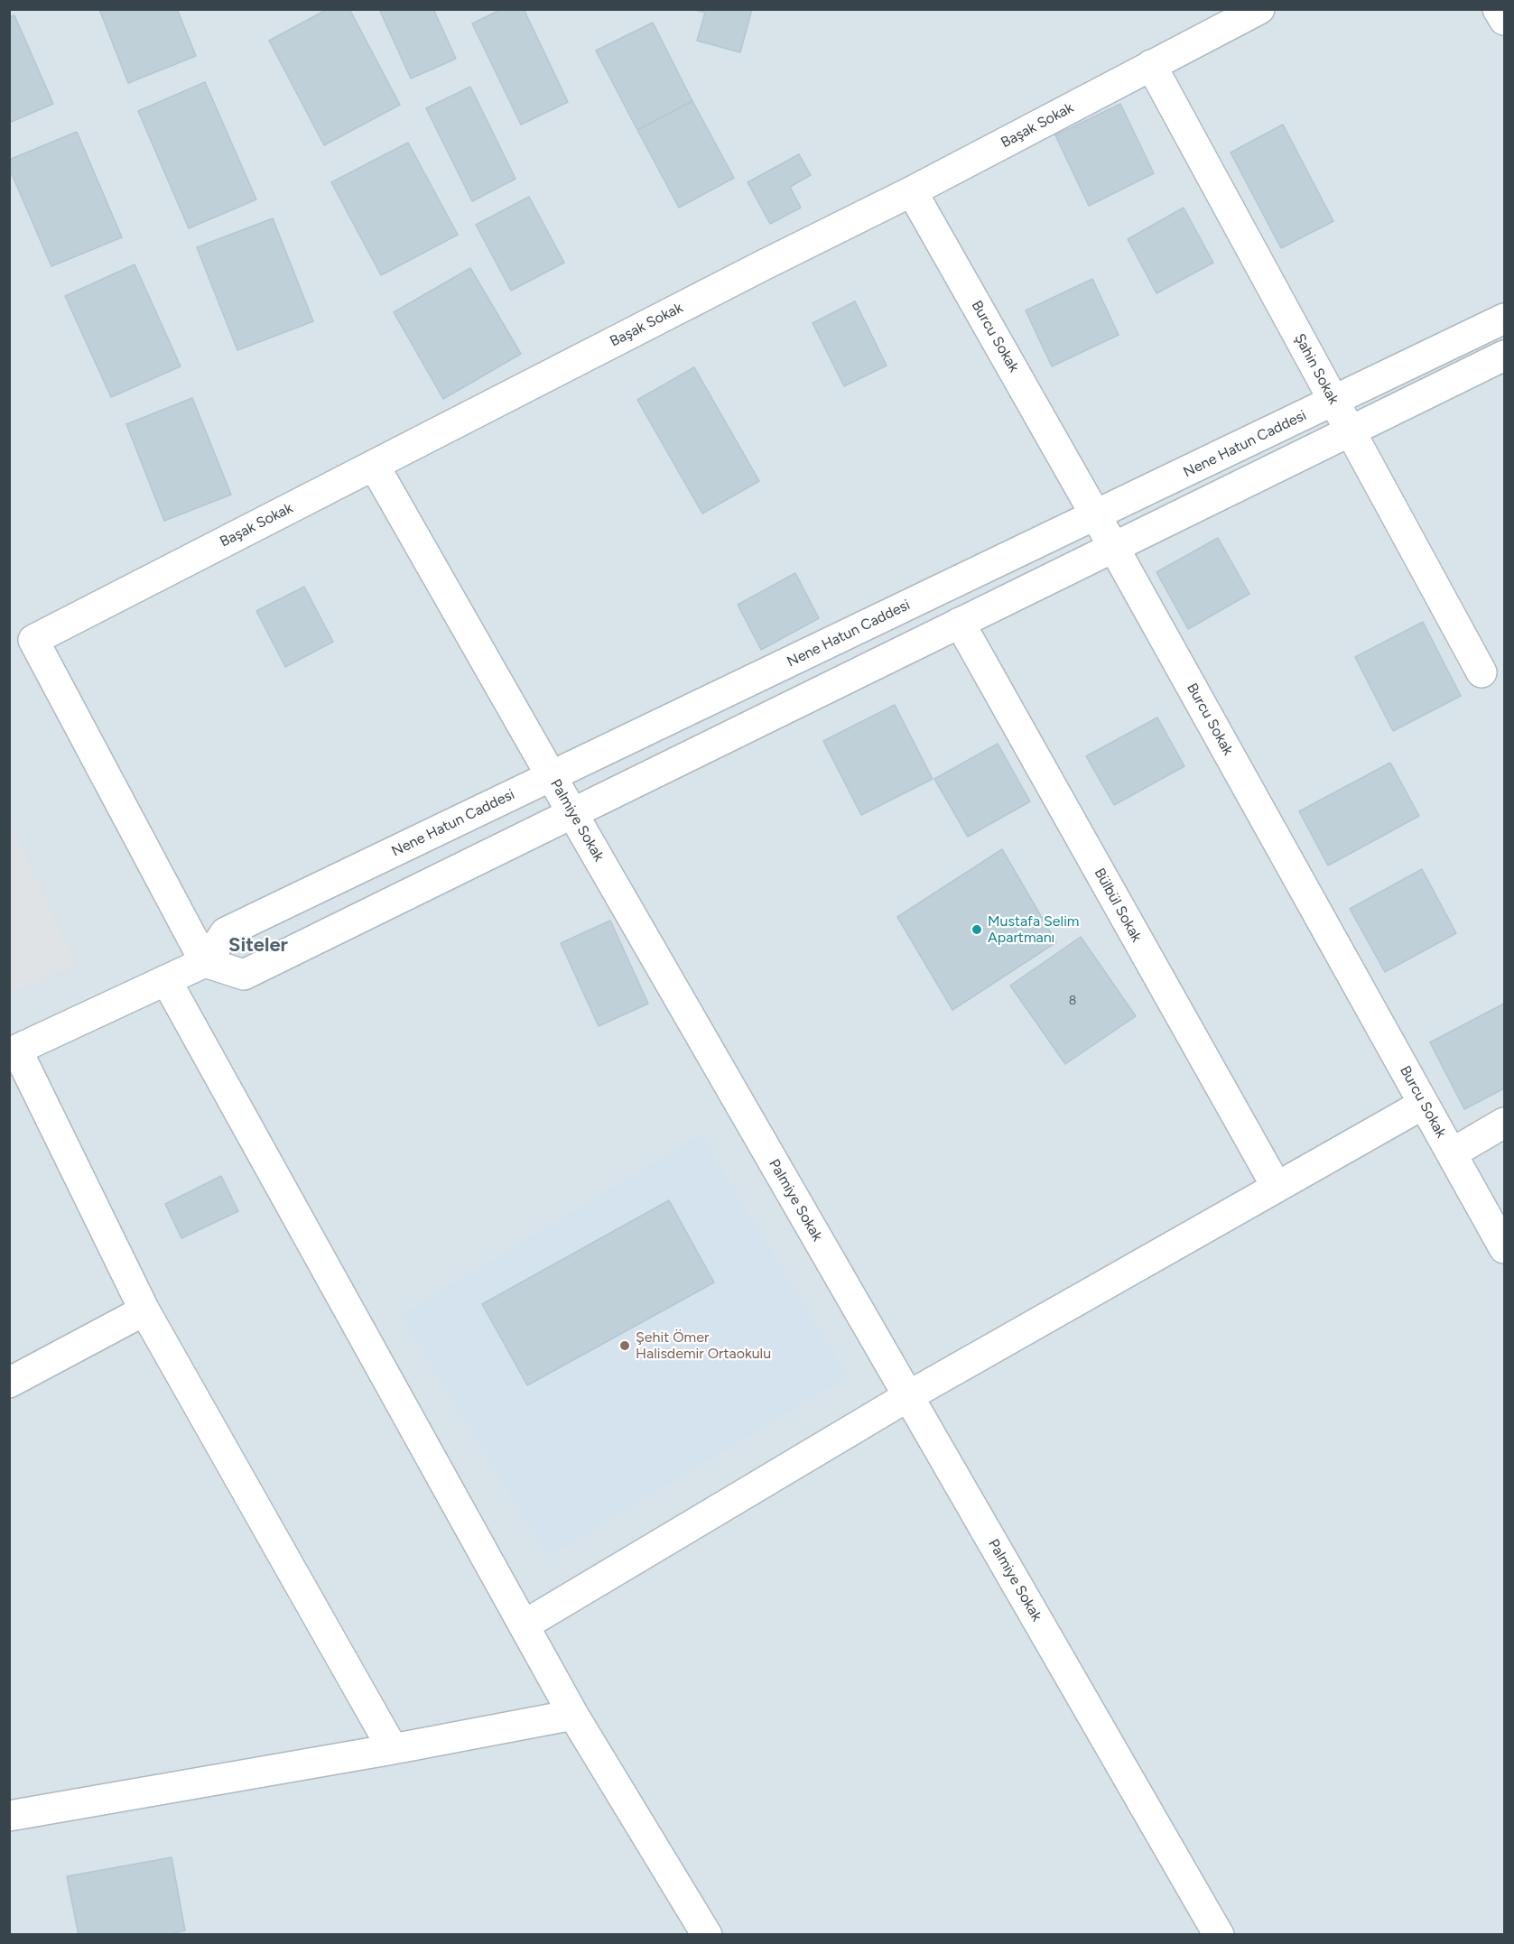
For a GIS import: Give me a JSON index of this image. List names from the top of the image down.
{
  "streets": {
    "street": [
      "Başak Sokak",
      "Burcu Sokak",
      "Şahin Sokak",
      "Nene Hatun Caddesi",
      "Palmiye Sokak",
      "Bülbül Sokak"
    ]
  },
  "crossings": [
    ["Başak Sokak", "Burcu Sokak"],
    ["Başak Sokak", "Şahin Sokak"],
    ["Başak Sokak", "Nene Hatun Caddesi"],
    ["Başak Sokak", "Palmiye Sokak"],
    ["Burcu Sokak", "Nene Hatun Caddesi"],
    ["Şahin Sokak", "Nene Hatun Caddesi"],
    ["Nene Hatun Caddesi", "Palmiye Sokak"]
  ],
  "districts": ["Siteler"],
  "places": ["Mustafa Selim Apartmanı", "Şehit Ömer Halisdemir Ortaokulu"],
  "house_numbers": ["8"]
}
